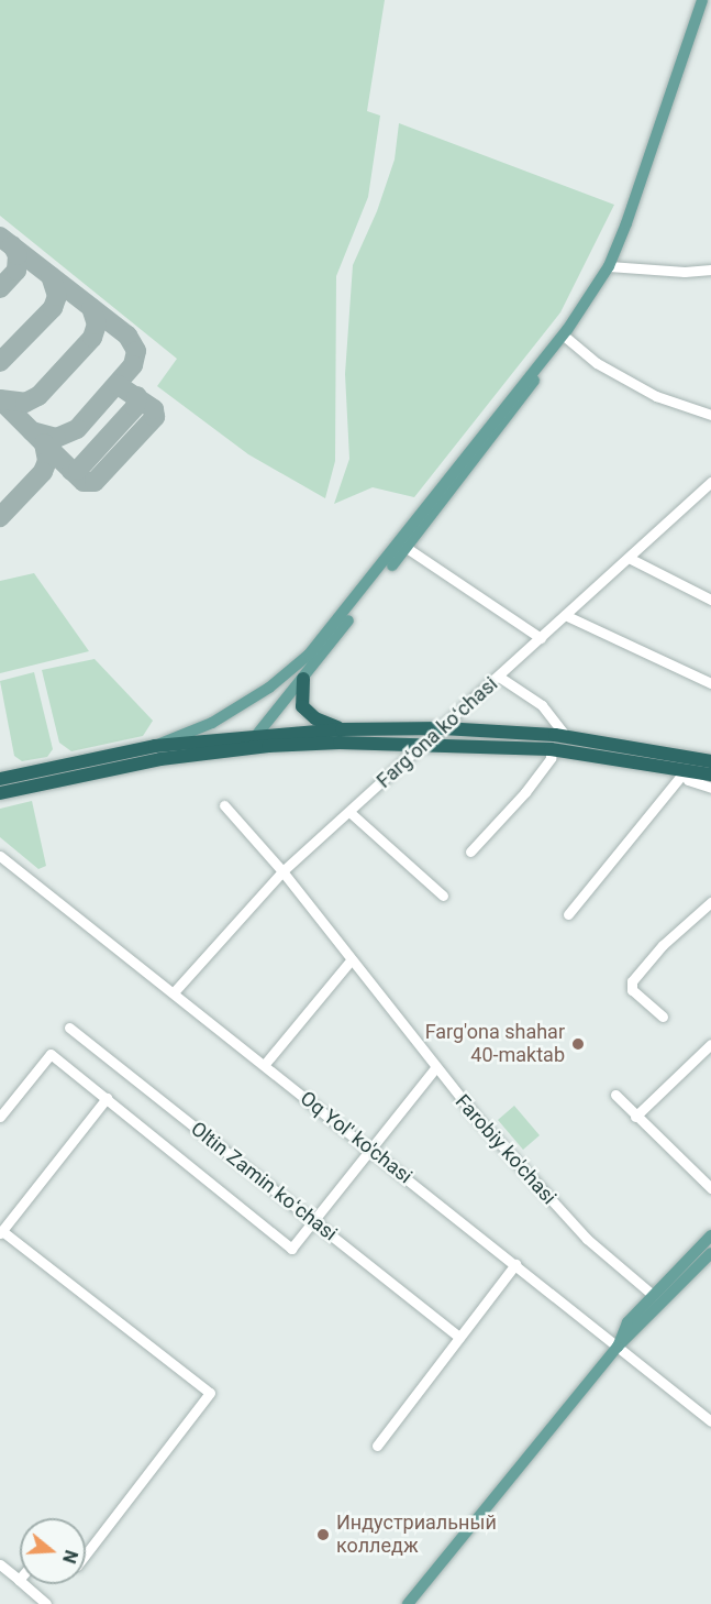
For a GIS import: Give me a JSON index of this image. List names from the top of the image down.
{
  "streets": {
    "street": [
      "Fargʻona koʻchasi",
      "Oq Yol' ko'chasi",
      "Farobiy ko'chasi",
      "Oltin Zamin koʻchasi"
    ]
  },
  "crossings": [
    ["Fargʻona koʻchasi", "Oq Yol' ko'chasi"],
    ["Fargʻona koʻchasi", "Farobiy ko'chasi"]
  ],
  "places": ["Farg'ona shahar 40-maktab", "Индустриальный колледж"],
  "north": "right"
}
